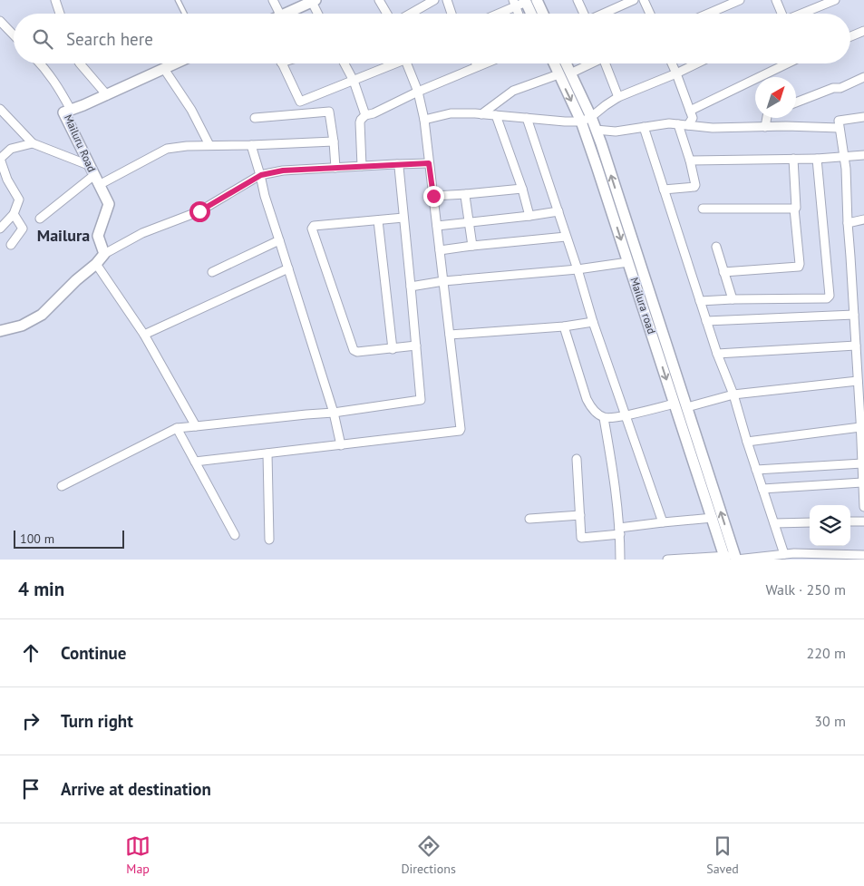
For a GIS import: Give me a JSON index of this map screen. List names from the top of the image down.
{
  "streets": {
    "street": ["Mailuru Road", "Mailura road"]
  },
  "districts": ["Mailura"],
  "scale_bar": "100 m",
  "north": "top right",
  "page": {
    "search": "Search here",
    "scale": "100 m",
    "heading": ["4 min", "Walk · 250 m"],
    "list": [
      ["Continue", "220 m"],
      ["Turn right", "30 m"],
      "Arrive at destination"
    ],
    "nav": ["Map", "Directions", "Saved"]
  }
}
